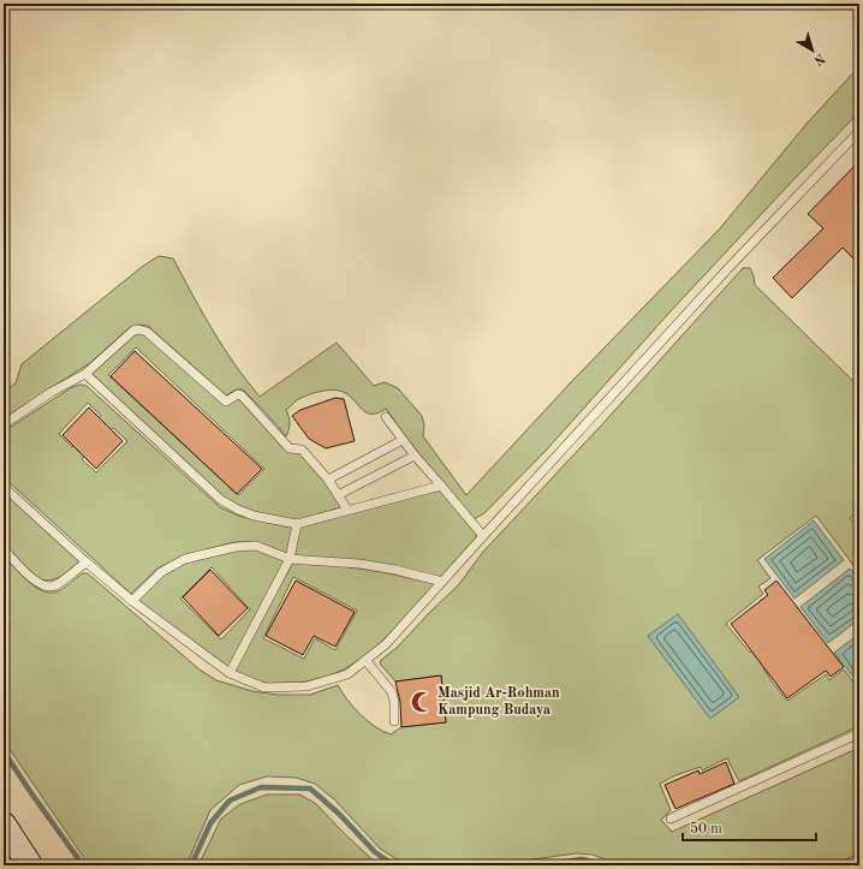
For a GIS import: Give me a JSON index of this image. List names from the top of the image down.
{
  "places": {
    "mosque": ["Masjid Ar-Rohman Kampung Budaya"]
  },
  "scale_bar": "50 m",
  "north": "bottom right"
}
